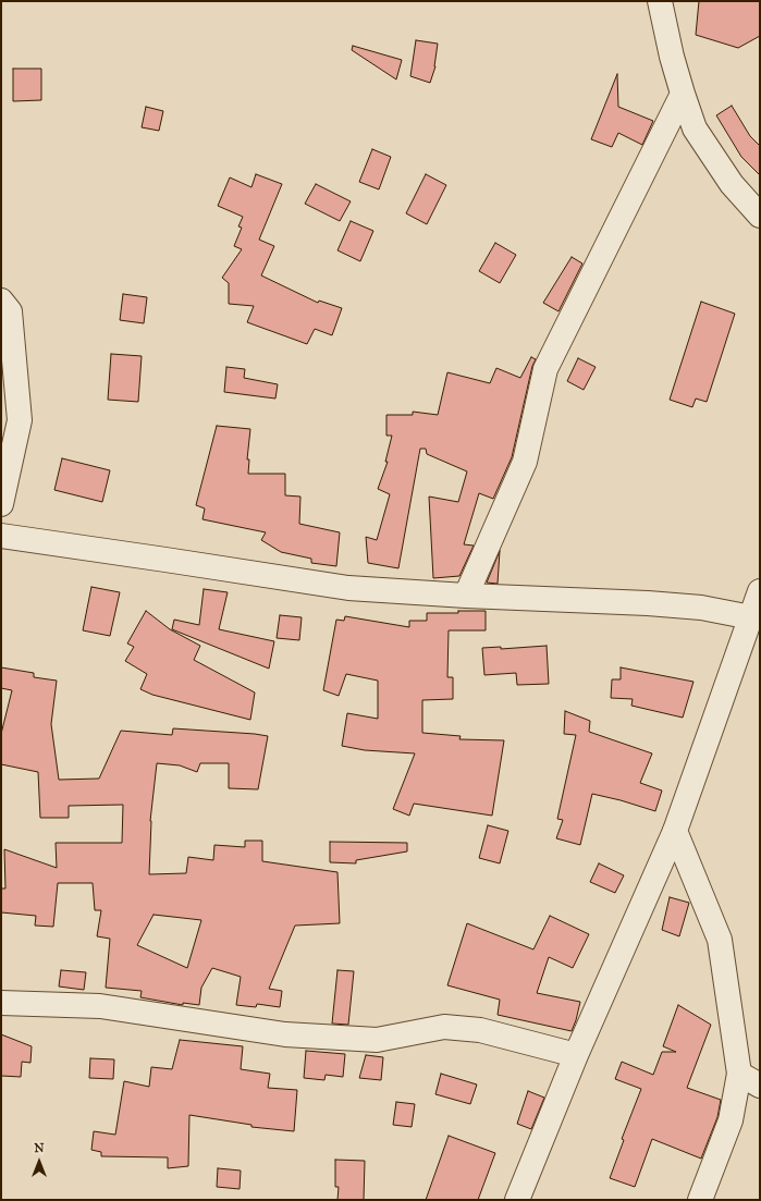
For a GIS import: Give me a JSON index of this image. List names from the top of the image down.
{
  "north": "top"
}
